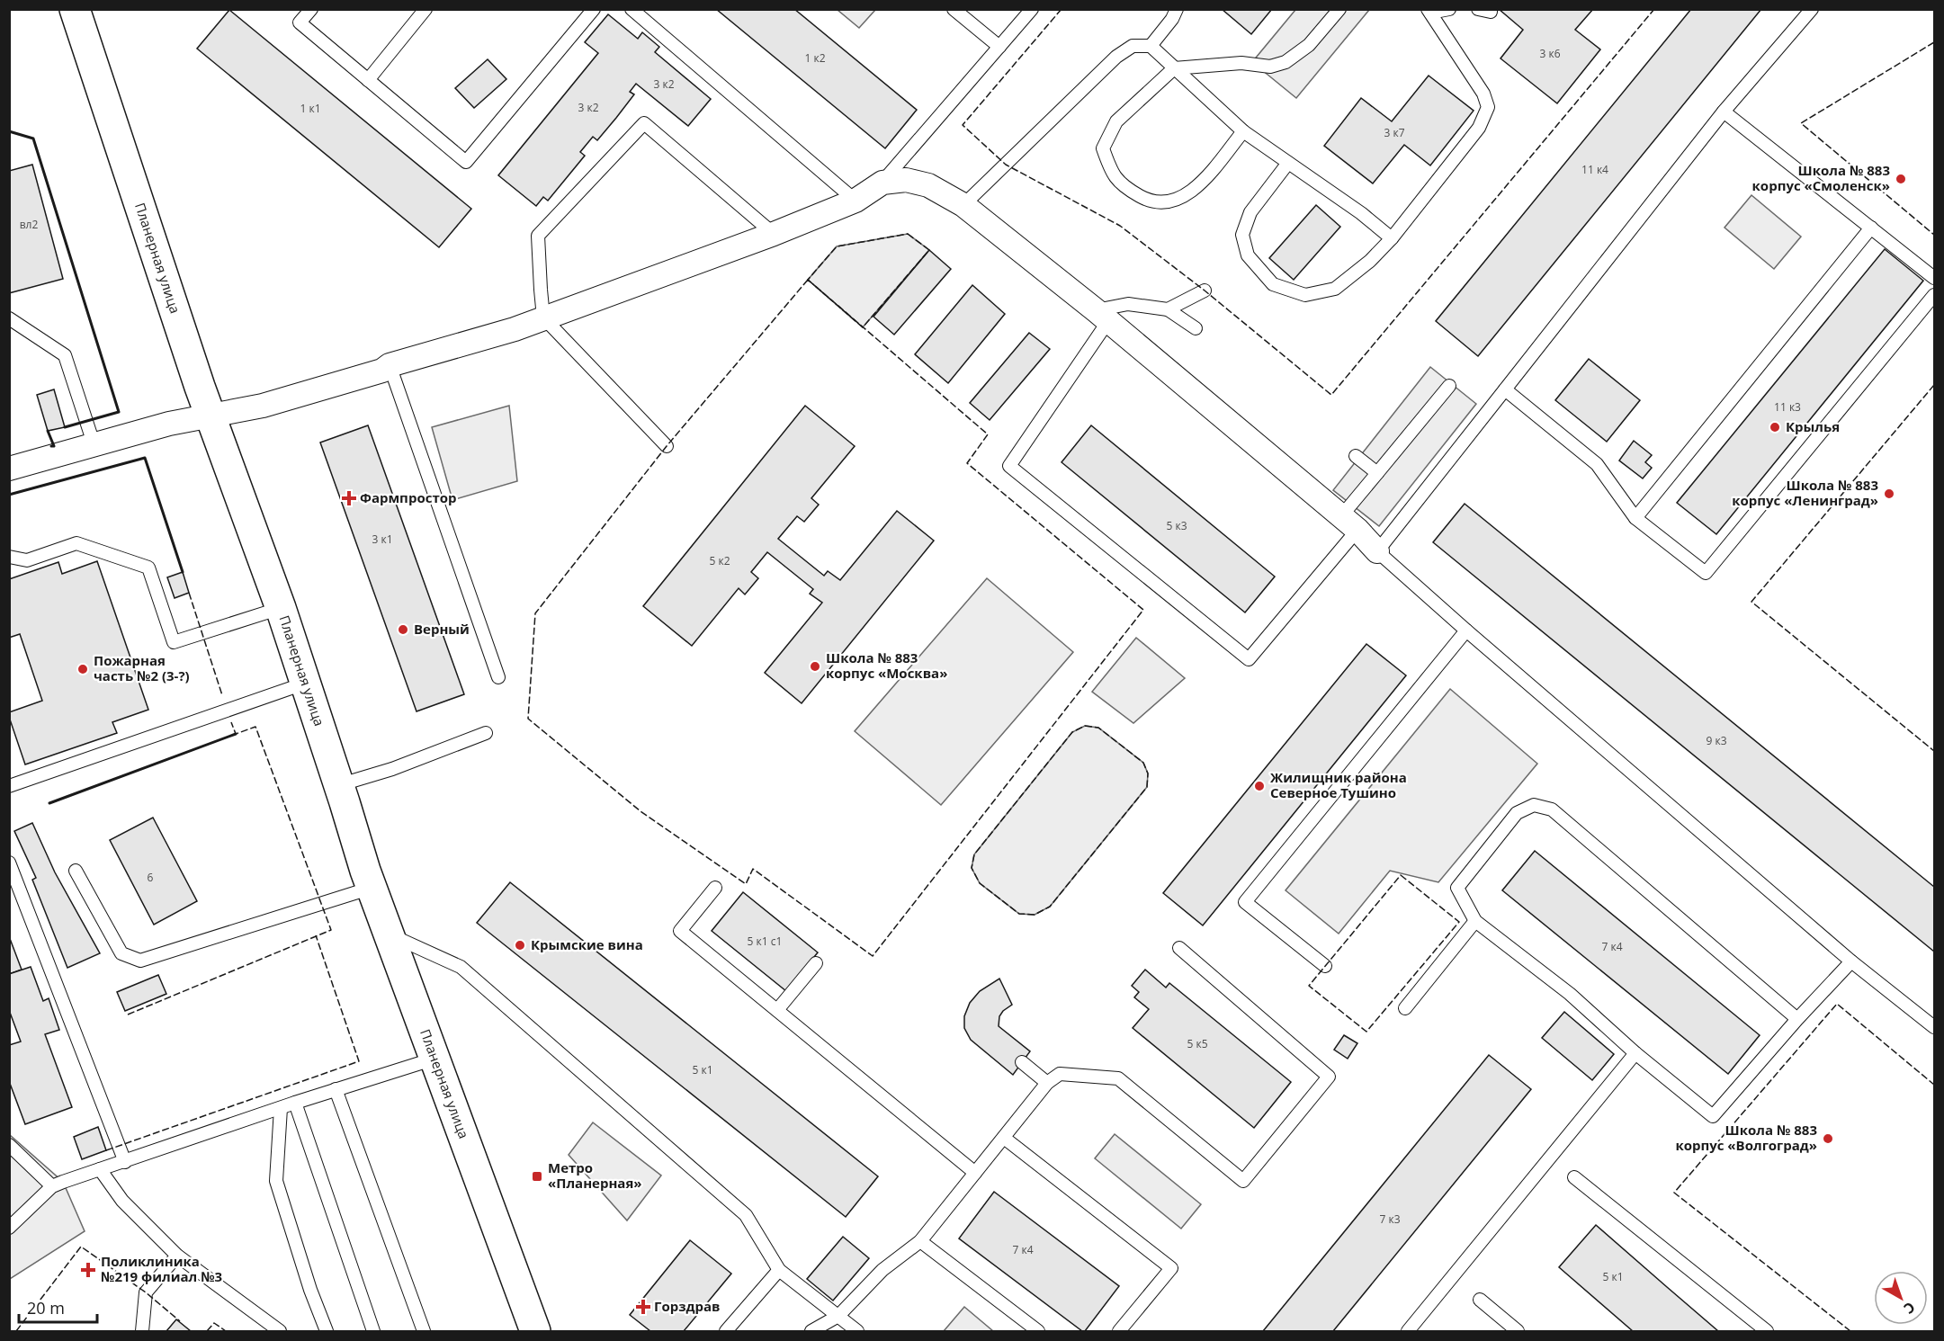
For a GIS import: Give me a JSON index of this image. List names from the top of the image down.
{
  "streets": {
    "main road": ["Планерная улица"]
  },
  "places": {
    "other": [
      "Школа № 883 корпус «Смоленск»",
      "Крылья",
      "Школа № 883 корпус «Ленинград»",
      "Верный",
      "Школа № 883 корпус «Москва»",
      "Пожарная часть №2 (3-?)",
      "Жилищник района Северное Тушино",
      "Крымские вина",
      "Школа № 883 корпус «Волгоград»"
    ],
    "health": ["Фармпростор", "Поликлиника №219 филиал №3", "Горздрав"],
    "transit": ["Метро «Планерная»"]
  },
  "house_numbers": [
    "3 к6",
    "1 к2",
    "3 к2",
    "3 к2",
    "1 к1",
    "3 к7",
    "11 к4",
    "вл2",
    "11 к3",
    "5 к3",
    "3 к1",
    "5 к2",
    "9 к3",
    "6",
    "5 к1 с1",
    "7 к4",
    "5 к5",
    "5 к1",
    "7 к3",
    "7 к4",
    "5 к1"
  ],
  "scale_bar": "20 m",
  "north": "bottom right"
}
